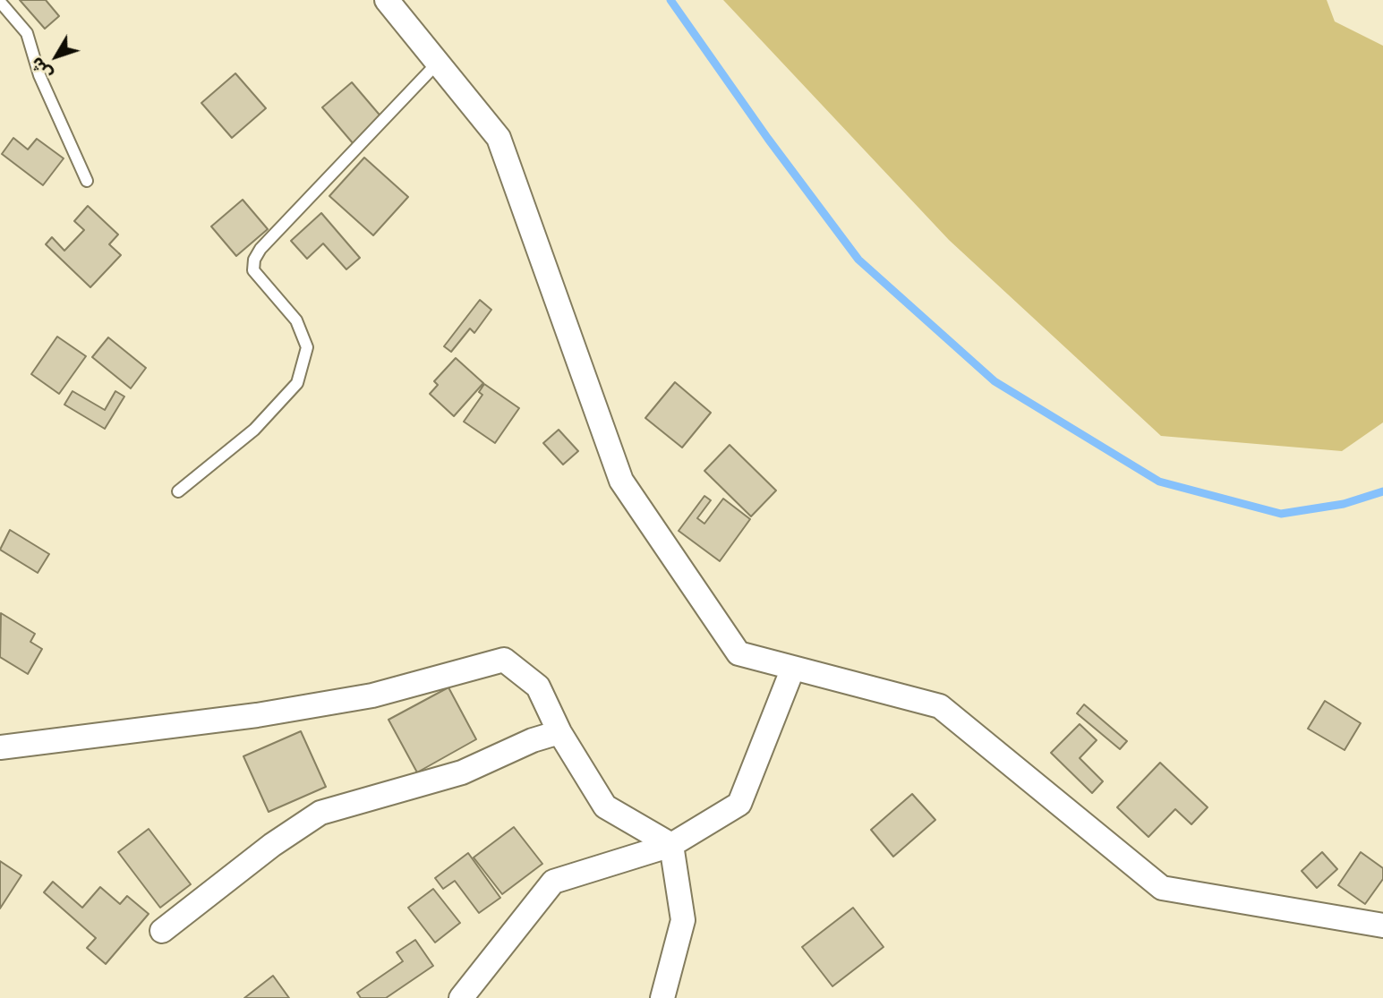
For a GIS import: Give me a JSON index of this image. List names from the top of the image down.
{
  "north": "bottom left"
}
